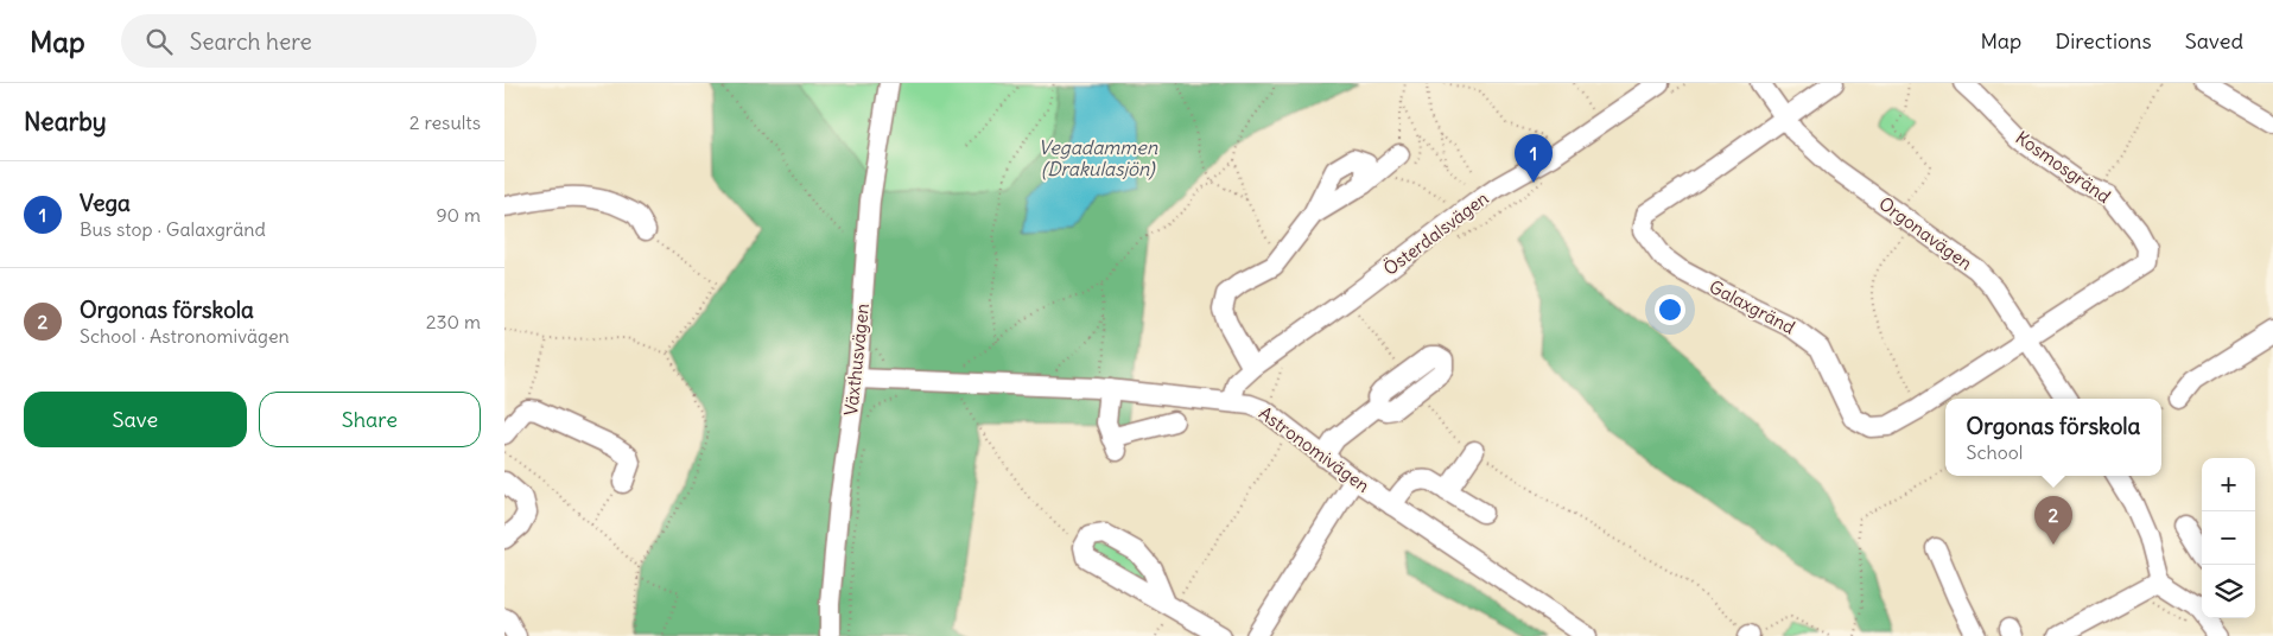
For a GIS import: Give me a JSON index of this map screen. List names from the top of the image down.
{
  "streets": {
    "street": [
      "Kosmosgränd",
      "Österdalsvägen",
      "Orgonavägen",
      "Galaxgränd",
      "Växthusvägen",
      "Astronomivägen"
    ]
  },
  "crossings": [
    ["Kosmosgränd", "Orgonavägen"],
    ["Kosmosgränd", "Galaxgränd"],
    ["Österdalsvägen", "Astronomivägen"],
    ["Orgonavägen", "Galaxgränd"],
    ["Växthusvägen", "Astronomivägen"]
  ],
  "water": ["Vegadammen (Drakulasjön)"],
  "page": {
    "header": "Map",
    "search": "Search here",
    "nav": ["Map", "Directions", "Saved"],
    "heading": ["Nearby", "2 results"],
    "pins": ["1", "2"],
    "list": [
      {
        "mark": "1",
        "name": "Vega",
        "note": "Bus stop · Galaxgränd",
        "value": "90 m"
      },
      {
        "mark": "2",
        "name": "Orgonas förskola",
        "note": "School · Astronomivägen",
        "value": "230 m"
      }
    ],
    "buttons": ["Save", "Share"],
    "popup": ["Orgonas förskola", "School"],
    "map_buttons": ["+", "−"]
  }
}
